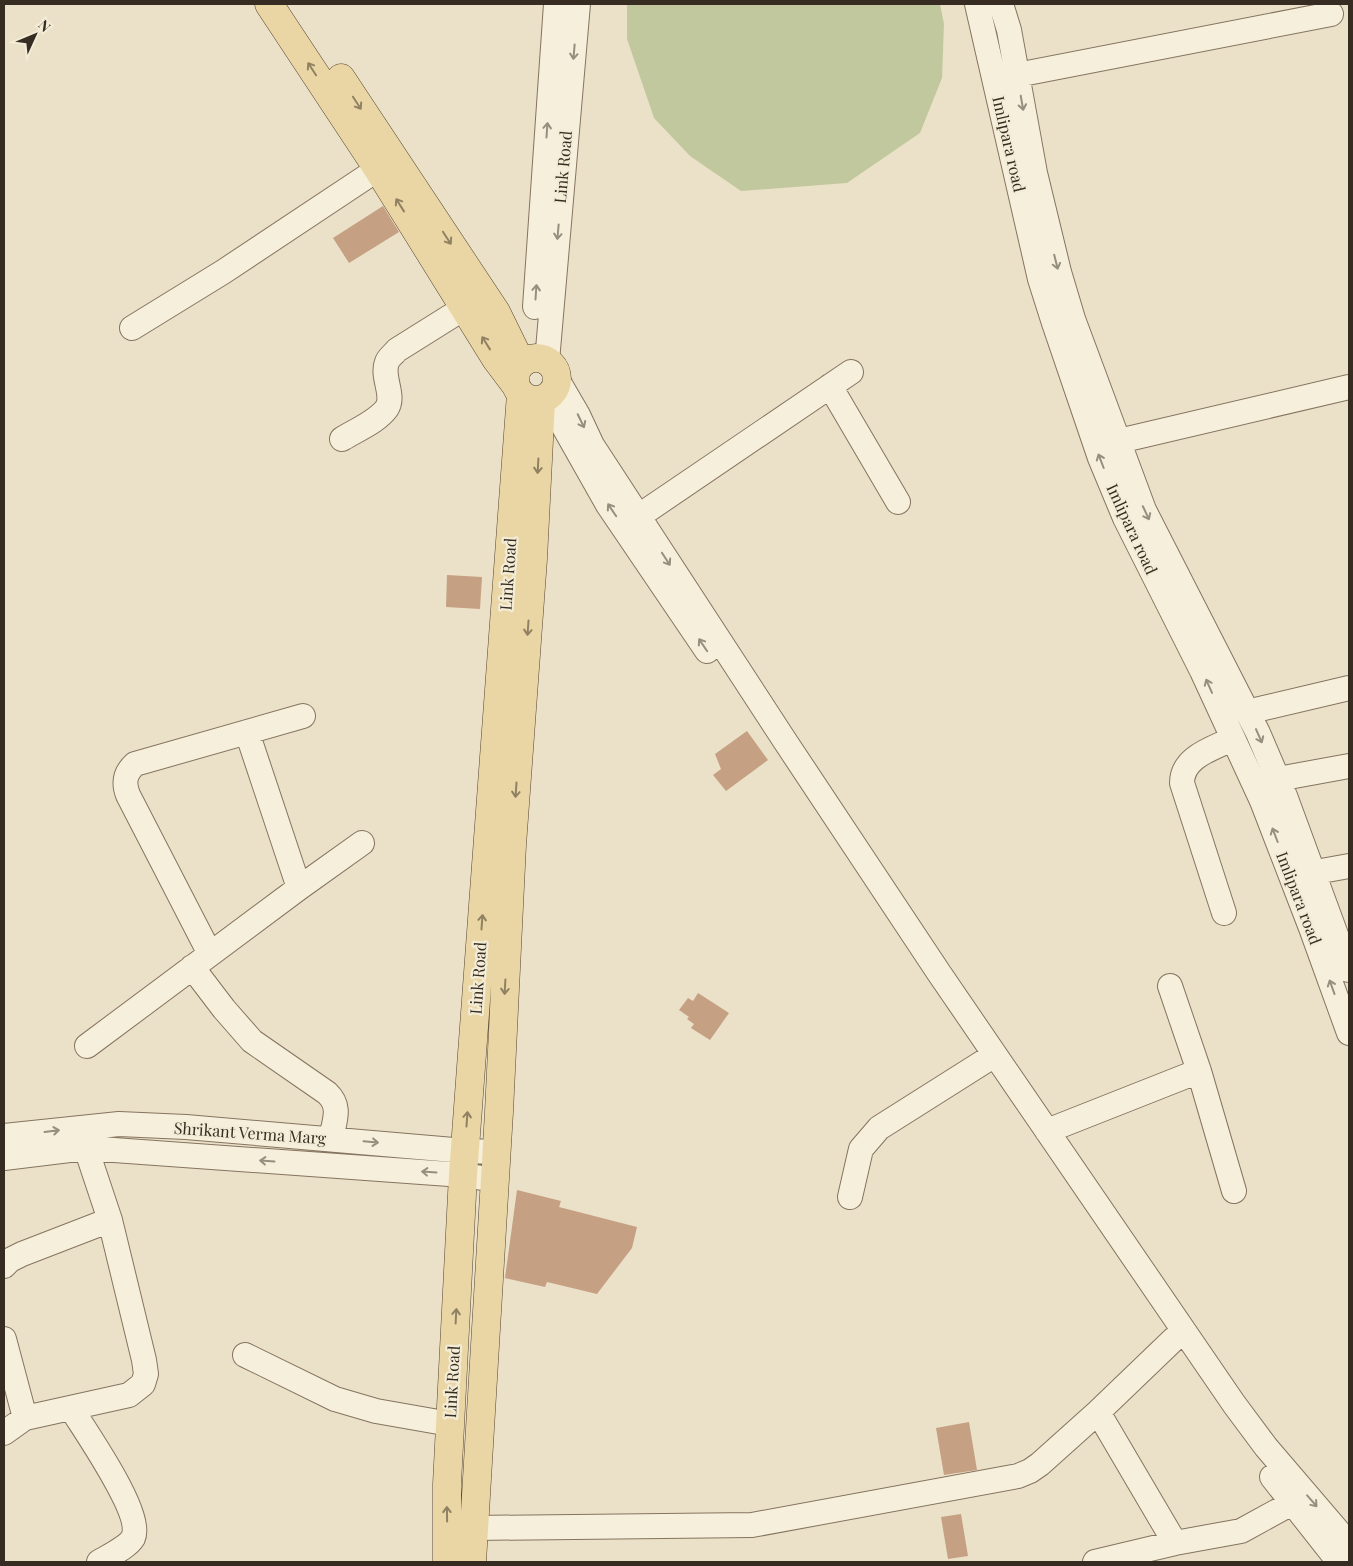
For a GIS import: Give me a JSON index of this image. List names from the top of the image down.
{
  "streets": {
    "main road": ["Link Road"],
    "street": ["Imlipara road", "Shrikant Verma Marg"]
  },
  "crossings": [
    ["Link Road", "Shrikant Verma Marg"]
  ],
  "north": "top right"
}
